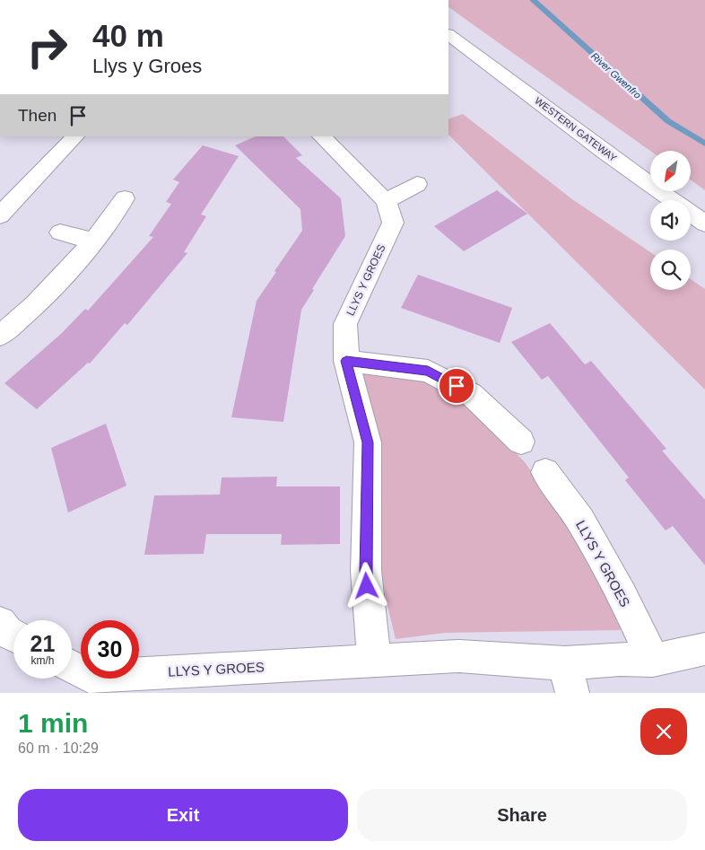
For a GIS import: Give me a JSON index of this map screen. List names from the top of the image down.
{
  "streets": {
    "street": ["WESTERN GATEWAY", "LLYS Y GROES"]
  },
  "water": ["River Gwenfro"],
  "north": "bottom left",
  "page": {
    "turn": ["40 m", "Llys y Groes"],
    "then": "Then",
    "speed": "21 km/h",
    "limit": "30",
    "heading": ["1 min", "60 m · 10:29"],
    "buttons": ["Exit", "Share"]
  }
}
